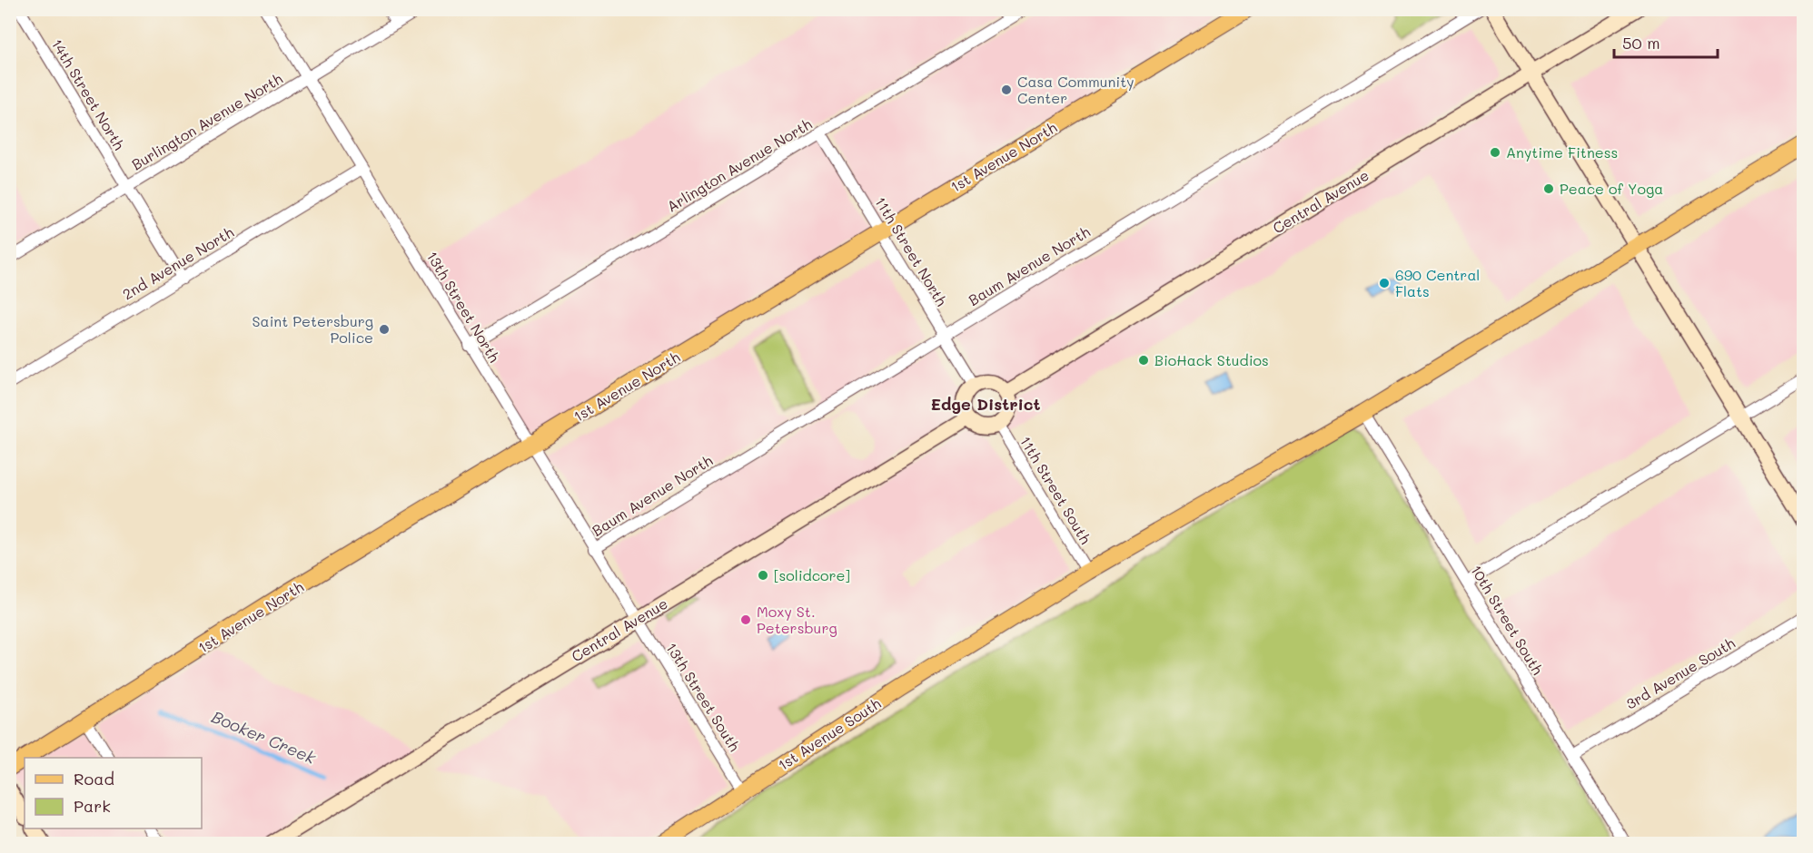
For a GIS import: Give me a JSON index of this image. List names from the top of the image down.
{
  "streets": {
    "main road": ["1st Avenue North", "1st Avenue South"],
    "street": [
      "14th Street North",
      "Burlington Avenue North",
      "Arlington Avenue North",
      "Central Avenue",
      "11th Street North",
      "2nd Avenue North",
      "Baum Avenue North",
      "13th Street North",
      "11th Street South",
      "10th Street South",
      "3rd Avenue South",
      "13th Street South"
    ]
  },
  "crossings": [
    ["14th Street North", "Burlington Avenue North"],
    ["14th Street North", "2nd Avenue North"],
    ["Burlington Avenue North", "13th Street North"],
    ["1st Avenue North", "11th Street North"],
    ["1st Avenue North", "13th Street North"],
    ["Arlington Avenue North", "11th Street North"],
    ["Arlington Avenue North", "13th Street North"],
    ["Central Avenue", "11th Street North"],
    ["Central Avenue", "13th Street North"],
    ["Central Avenue", "11th Street South"],
    ["Central Avenue", "13th Street South"],
    ["11th Street North", "Baum Avenue North"],
    ["11th Street North", "11th Street South"],
    ["2nd Avenue North", "13th Street North"],
    ["Baum Avenue North", "13th Street North"],
    ["13th Street North", "13th Street South"],
    ["11th Street South", "1st Avenue South"],
    ["10th Street South", "3rd Avenue South"],
    ["10th Street South", "1st Avenue South"],
    ["13th Street South", "1st Avenue South"]
  ],
  "districts": ["Edge District"],
  "water": ["Booker Creek"],
  "places": [
    "Casa Community Center",
    "Anytime Fitness",
    "Peace of Yoga",
    "690 Central Flats",
    "Saint Petersburg Police",
    "BioHack Studios",
    "[solidcore]",
    "Moxy St. Petersburg"
  ],
  "legend": ["Road", "Park"],
  "scale_bar": "50 m"
}
